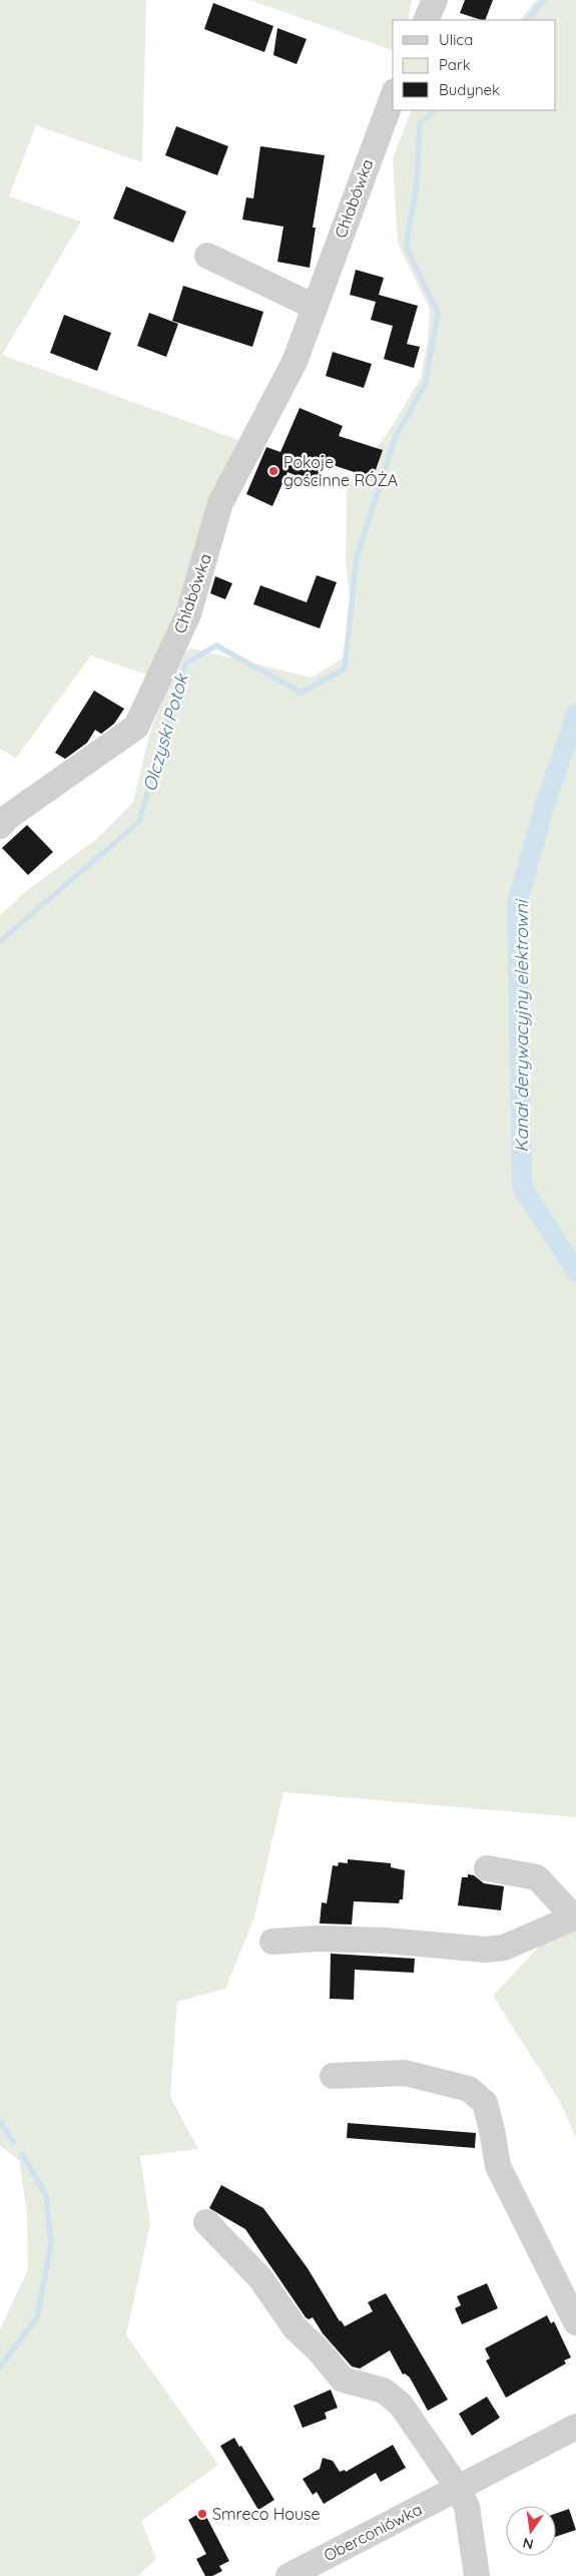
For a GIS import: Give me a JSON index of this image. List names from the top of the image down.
{
  "streets": {
    "street": ["Chłabówka", "Oberconiówka"]
  },
  "water": ["Olczyski Potok", "Kanał derywacyjny elektrowni"],
  "places": ["Pokoje gościnne RÓŻA", "Smreco House"],
  "legend": ["Ulica", "Park", "Budynek"],
  "north": "bottom"
}
